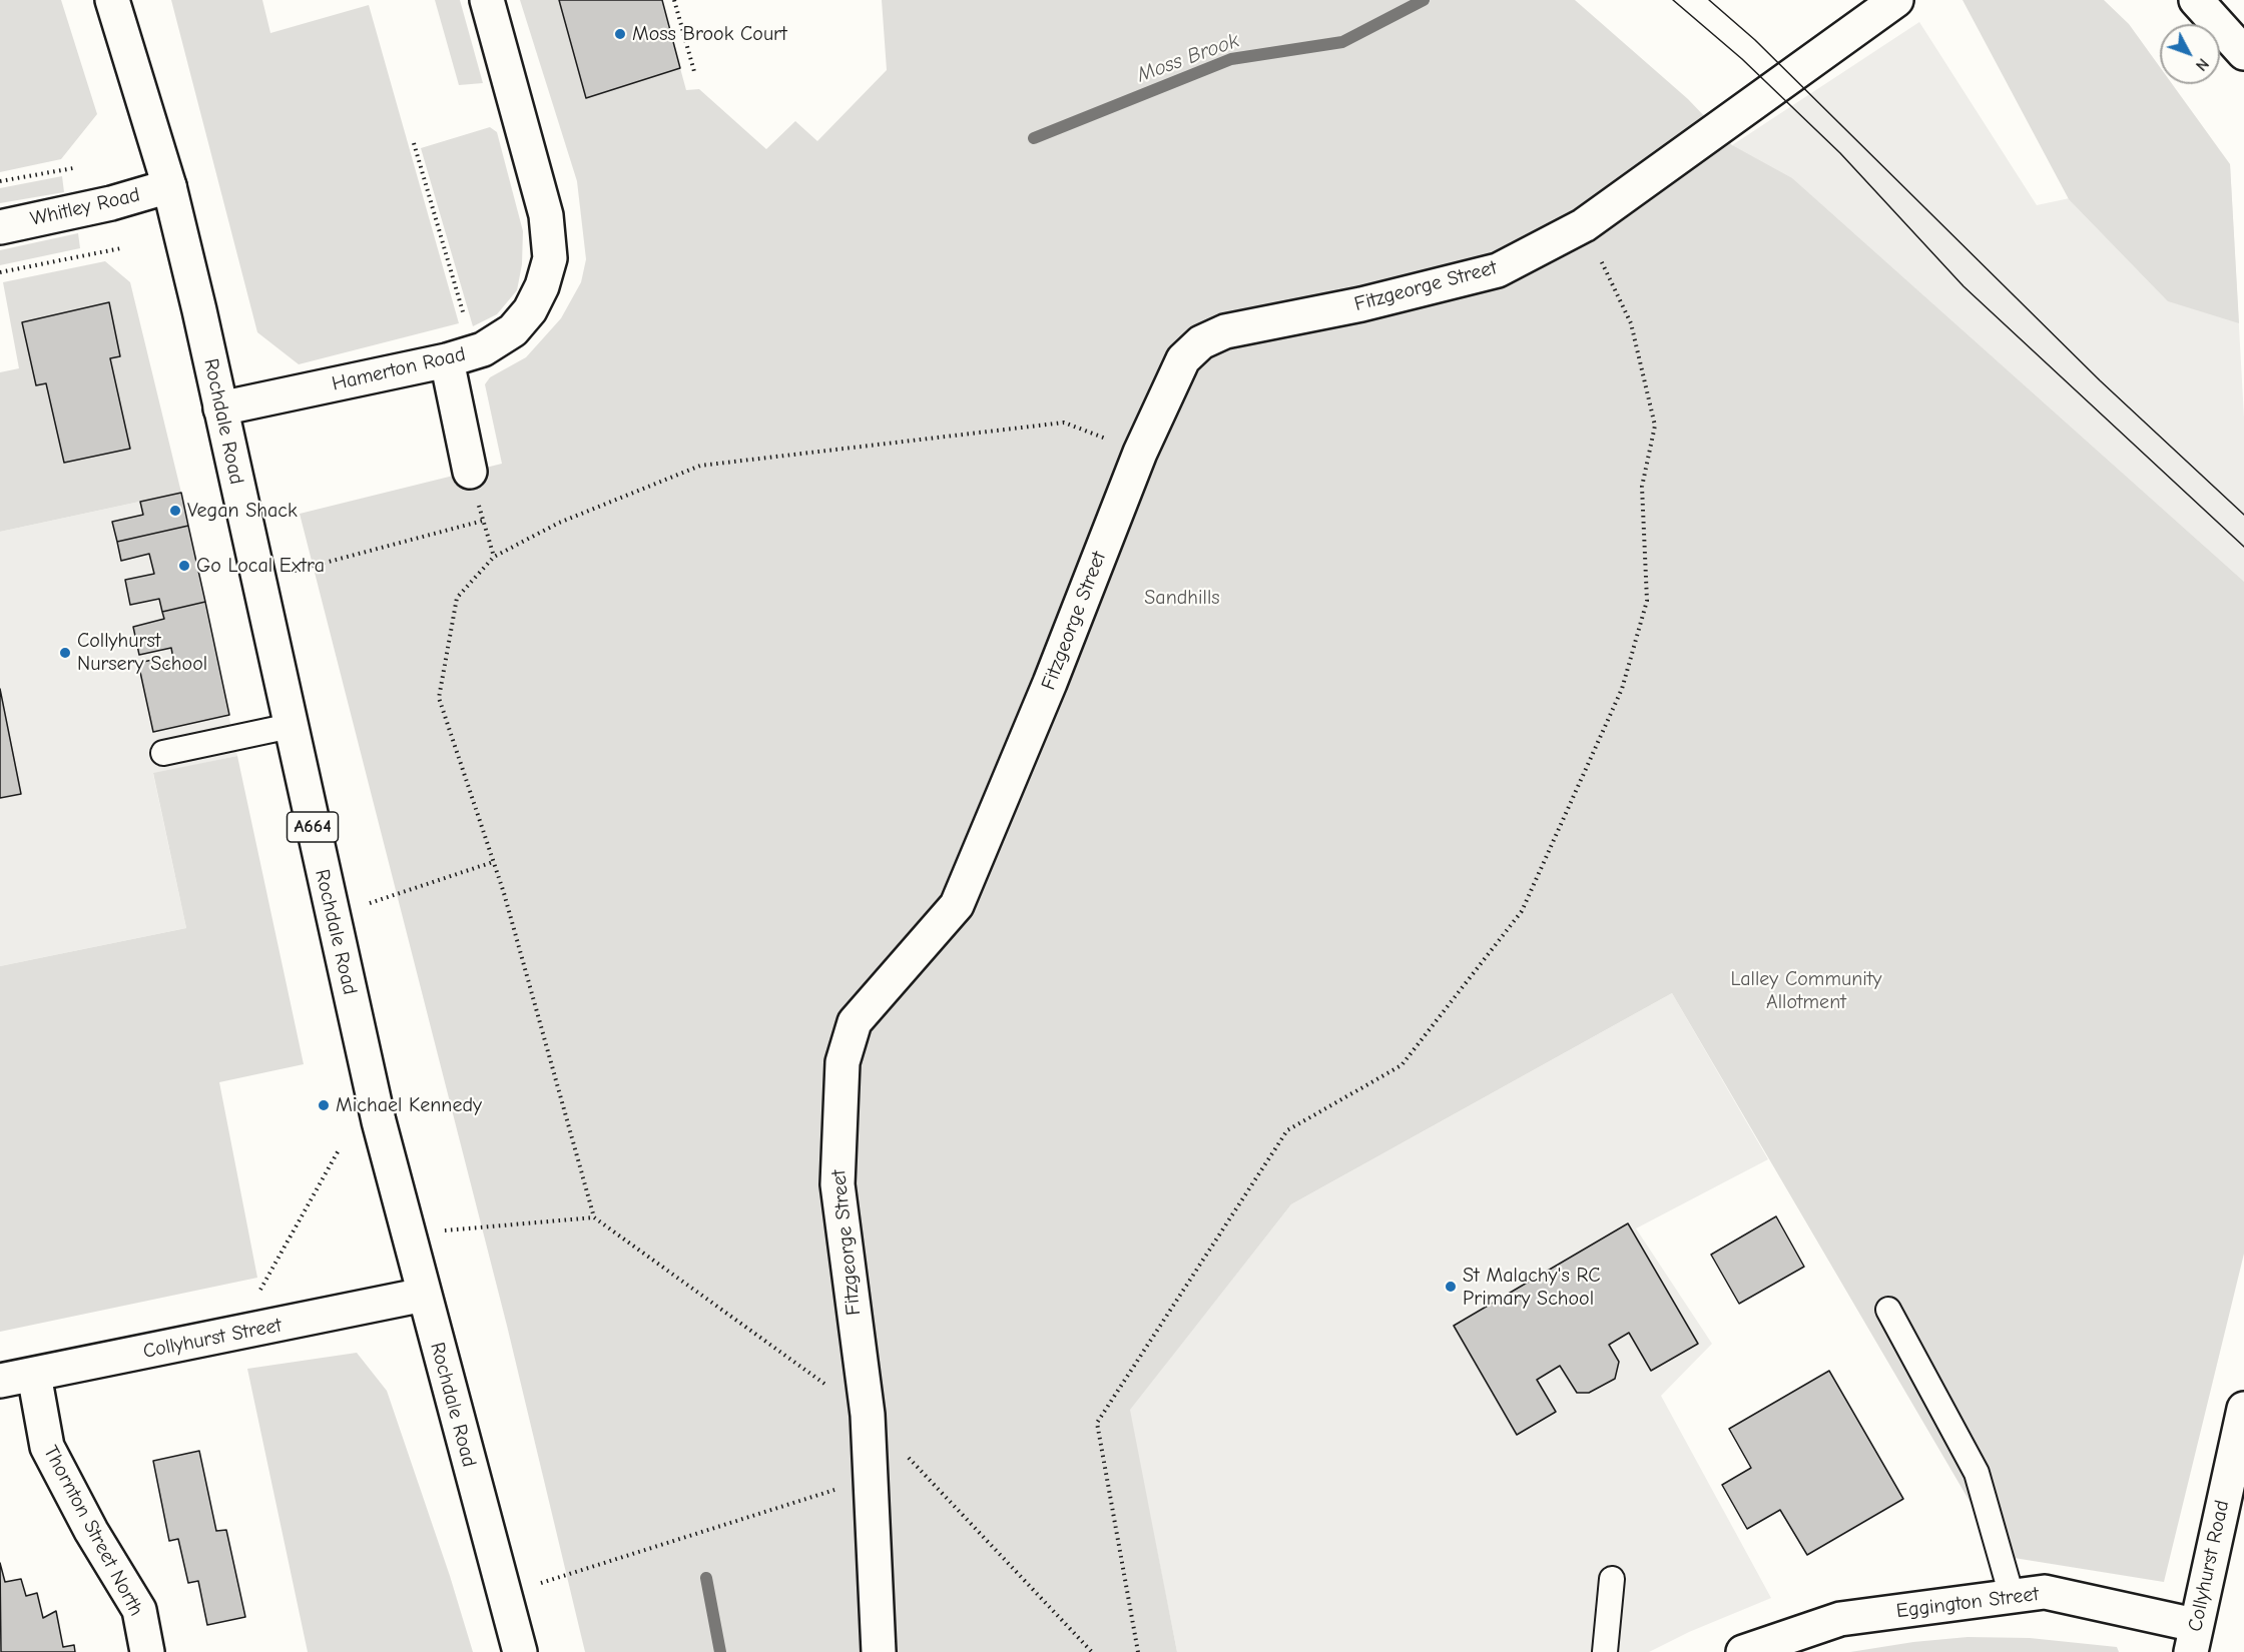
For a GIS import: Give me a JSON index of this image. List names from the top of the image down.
{
  "streets": {
    "main road": [
      "Whitley Road",
      "Fitzgeorge Street",
      "Hamerton Road",
      "Rochdale Road",
      "A664",
      "Collyhurst Street",
      "Thornton Street North",
      "Collyhurst Road",
      "Eggington Street"
    ]
  },
  "crossings": [
    ["Whitley Road", "Rochdale Road"],
    ["Hamerton Road", "Rochdale Road"],
    ["Rochdale Road", "Collyhurst Street"],
    ["Collyhurst Street", "Thornton Street North"],
    ["Collyhurst Road", "Eggington Street"]
  ],
  "water": ["Moss Brook"],
  "parks": ["Sandhills", "Lalley Community Allotment"],
  "places": [
    "Moss Brook Court",
    "Vegan Shack",
    "Go Local Extra",
    "Collyhurst Nursery School",
    "Michael Kennedy",
    "St Malachy's RC Primary School"
  ],
  "north": "bottom right"
}
